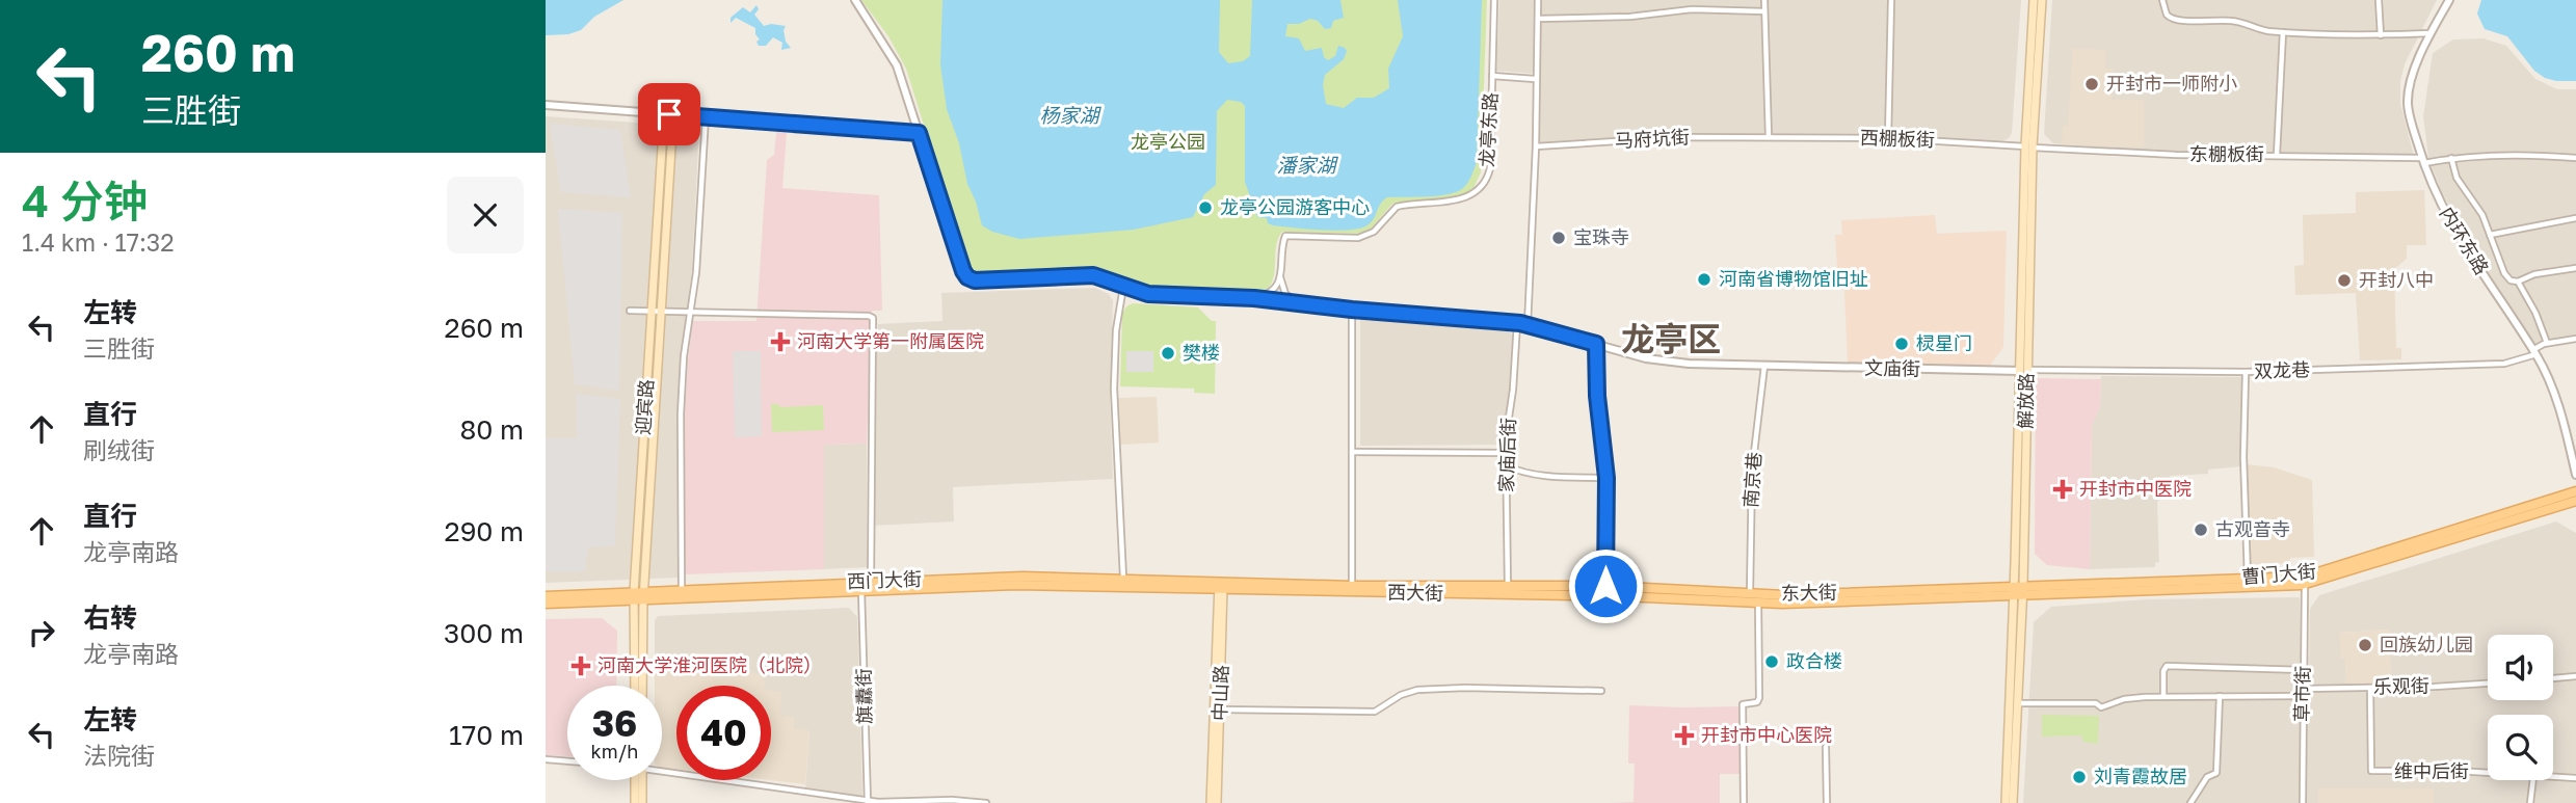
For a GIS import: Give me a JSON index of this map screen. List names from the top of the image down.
{
  "streets": {
    "main road": [
      "解放路",
      "迎宾路",
      "曹门大街",
      "西门大街",
      "西大街",
      "东大街",
      "中山路"
    ],
    "street": [
      "龙亭东路",
      "马府坑街",
      "西棚板街",
      "东棚板街",
      "内环东路",
      "文庙街",
      "双龙巷",
      "家庙后街",
      "南京巷",
      "乐观街",
      "草市街",
      "旗纛街",
      "维中后街"
    ]
  },
  "crossings": [
    ["马府坑街", "西棚板街"],
    ["西棚板街", "东棚板街"],
    ["西棚板街", "解放路"],
    ["东棚板街", "内环东路"],
    ["东棚板街", "解放路"],
    ["内环东路", "双龙巷"],
    ["文庙街", "双龙巷"],
    ["文庙街", "解放路"],
    ["文庙街", "家庙后街"],
    ["文庙街", "南京巷"],
    ["双龙巷", "解放路"],
    ["解放路", "曹门大街"],
    ["解放路", "东大街"],
    ["迎宾路", "西门大街"],
    ["家庙后街", "西大街"],
    ["南京巷", "东大街"],
    ["曹门大街", "东大街"],
    ["曹门大街", "草市街"],
    ["西门大街", "西大街"],
    ["西门大街", "中山路"],
    ["西门大街", "旗纛街"],
    ["西大街", "东大街"],
    ["西大街", "中山路"],
    ["乐观街", "草市街"],
    ["乐观街", "维中后街"]
  ],
  "districts": ["龙亭区"],
  "water": ["杨家湖", "潘家湖"],
  "parks": ["龙亭公园"],
  "places": {
    "other": [
      "开封市一师附小",
      "龙亭公园游客中心",
      "宝珠寺",
      "河南省博物馆旧址",
      "开封八中",
      "棂星门",
      "樊楼",
      "古观音寺",
      "回族幼儿园",
      "政合楼",
      "刘青霞故居"
    ],
    "health": [
      "河南大学第一附属医院",
      "开封市中医院",
      "河南大学淮河医院（北院）",
      "开封市中心医院"
    ]
  },
  "page": {
    "turn": ["260 m", "三胜街"],
    "heading": ["4 分钟", "1.4 km · 17:32"],
    "list": [
      {
        "name": "左转",
        "note": "三胜街",
        "value": "260 m"
      },
      {
        "name": "直行",
        "note": "刷绒街",
        "value": "80 m"
      },
      {
        "name": "直行",
        "note": "龙亭南路",
        "value": "290 m"
      },
      {
        "name": "右转",
        "note": "龙亭南路",
        "value": "300 m"
      },
      {
        "name": "左转",
        "note": "法院街",
        "value": "170 m"
      }
    ],
    "speed": "36 km/h",
    "limit": "40"
  }
}
